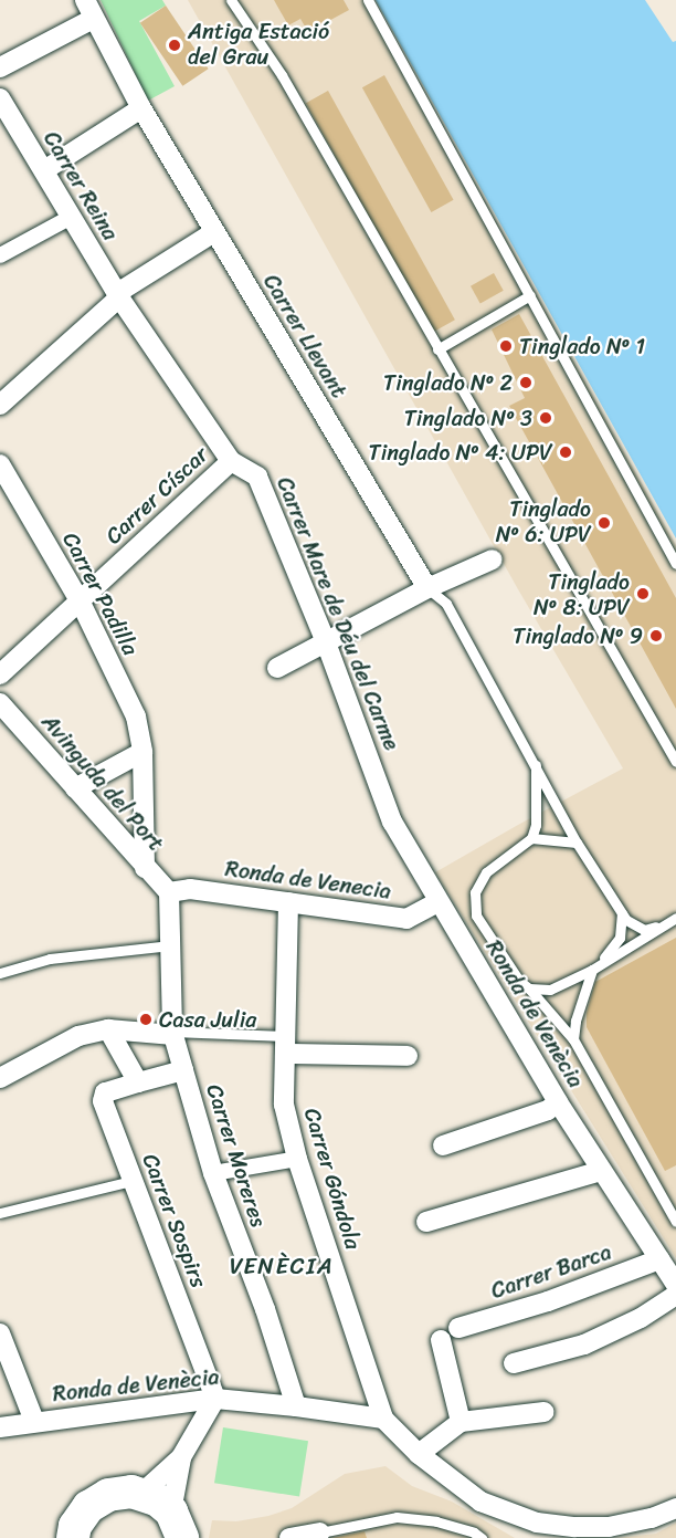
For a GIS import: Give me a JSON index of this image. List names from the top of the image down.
{
  "streets": {
    "street": [
      "Carrer Reina",
      "Carrer Llevant",
      "Carrer Císcar",
      "Carrer Padilla",
      "Carrer Mare de Déu del Carme",
      "Avinguda del Port",
      "Ronda de Venecia",
      "Ronda de Venècia",
      "Carrer Moreres",
      "Carrer Góndola",
      "Carrer Sospirs",
      "Carrer Barca"
    ]
  },
  "crossings": [
    ["Carrer Reina", "Carrer Mare de Déu del Carme"],
    ["Carrer Císcar", "Carrer Padilla"],
    ["Carrer Císcar", "Carrer Mare de Déu del Carme"],
    ["Carrer Padilla", "Avinguda del Port"],
    ["Carrer Mare de Déu del Carme", "Ronda de Venecia"],
    ["Carrer Mare de Déu del Carme", "Ronda de Venècia"],
    ["Avinguda del Port", "Ronda de Venecia"],
    ["Avinguda del Port", "Carrer Moreres"],
    ["Ronda de Venecia", "Ronda de Venècia"],
    ["Ronda de Venecia", "Carrer Moreres"],
    ["Ronda de Venecia", "Carrer Góndola"],
    ["Ronda de Venècia", "Carrer Moreres"],
    ["Ronda de Venècia", "Carrer Góndola"],
    ["Ronda de Venècia", "Carrer Sospirs"],
    ["Ronda de Venècia", "Carrer Barca"]
  ],
  "districts": ["VENÈCIA"],
  "places": [
    "Antiga Estació del Grau",
    "Tinglado Nº 1",
    "Tinglado Nº 2",
    "Tinglado Nº 3",
    "Tinglado Nº 4: UPV",
    "Tinglado Nº 6: UPV",
    "Tinglado Nº 8: UPV",
    "Tinglado Nº 9",
    "Casa Julia"
  ]
}
